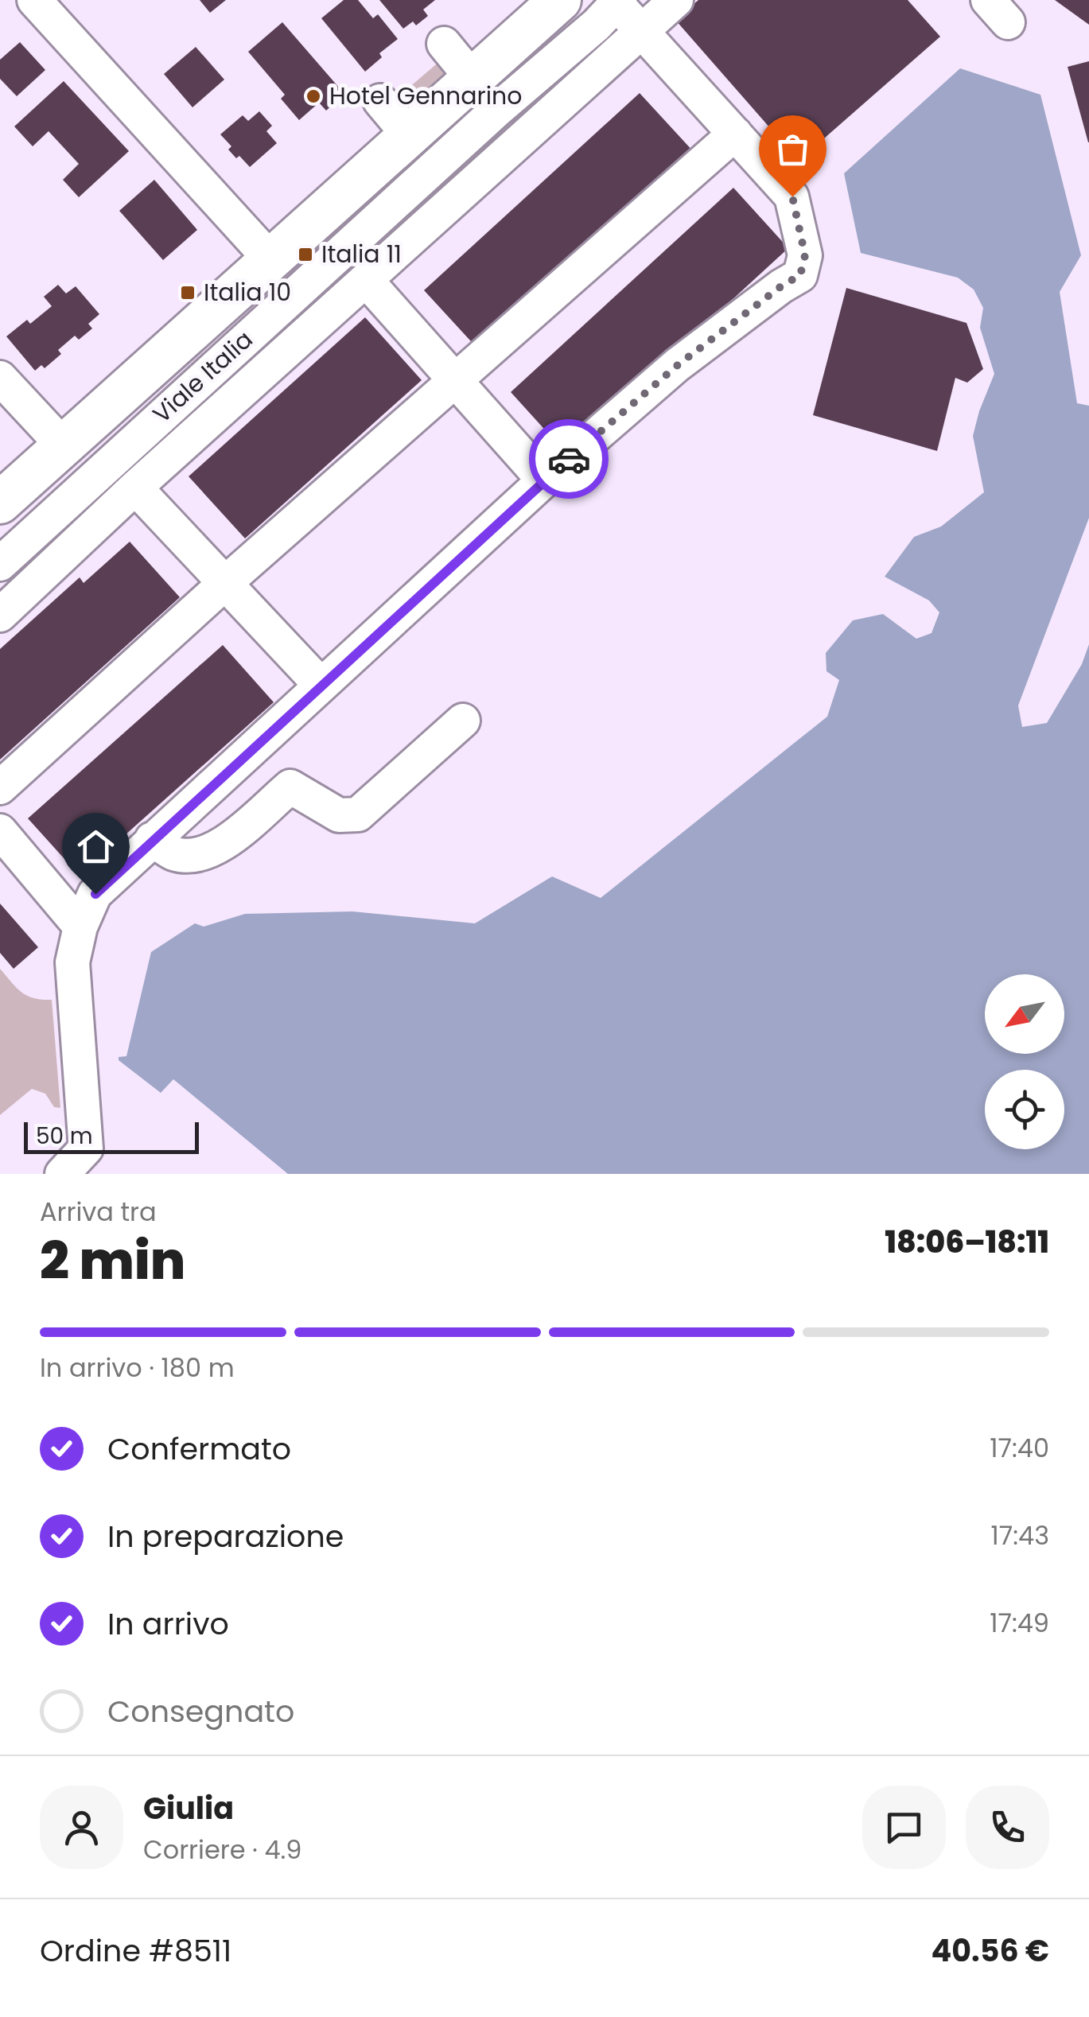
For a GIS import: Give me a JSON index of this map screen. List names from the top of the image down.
{
  "streets": {
    "main road": ["Viale Italia"]
  },
  "places": {
    "other": ["Hotel Gennarino"],
    "transit": ["Italia 11", "Italia 10"]
  },
  "scale_bar": "50 m",
  "north": "bottom left",
  "page": {
    "scale": "50 m",
    "heading": ["2 min", "Arriva tra", "18:06–18:11"],
    "panel": [
      "Giulia",
      "Corriere · 4.9",
      "Ordine #8511",
      "40.56 €"
    ],
    "bar": "In arrivo · 180 m",
    "list": [
      ["Confermato", "17:40"],
      ["In preparazione", "17:43"],
      ["In arrivo", "17:49"],
      "Consegnato"
    ]
  }
}
